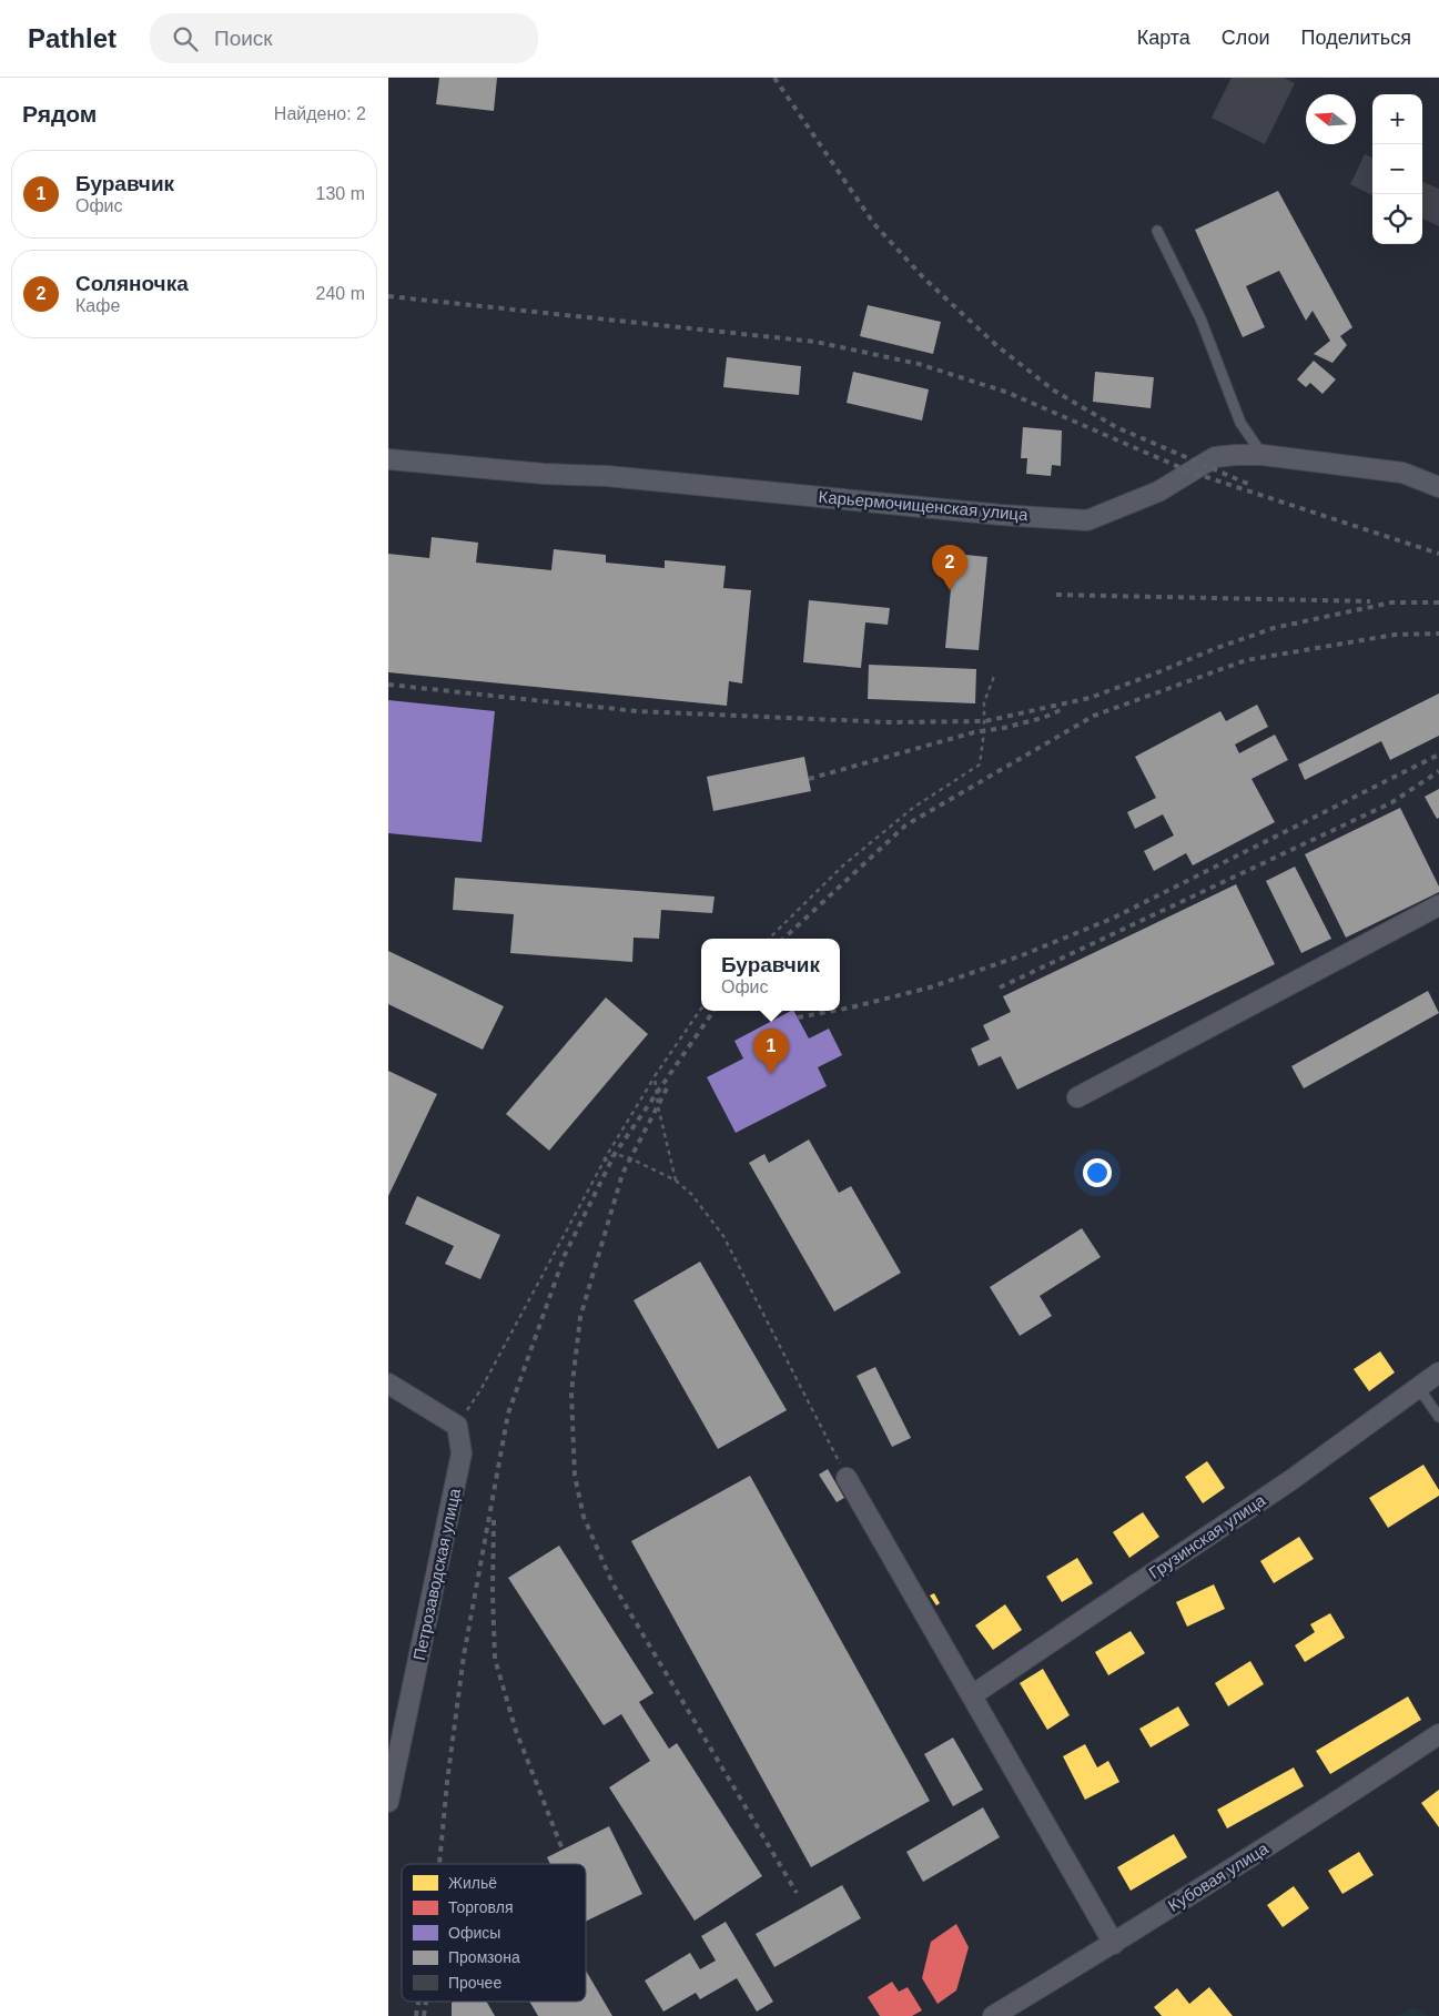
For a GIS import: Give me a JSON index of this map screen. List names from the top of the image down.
{
  "streets": {
    "street": [
      "Карьермочищенская улица",
      "Грузинская улица",
      "Петрозаводская улица",
      "Кубовая улица"
    ]
  },
  "legend": [
    "Жильё",
    "Торговля",
    "Офисы",
    "Промзона",
    "Прочее"
  ],
  "north": "left",
  "page": {
    "header": "Pathlet",
    "search": "Поиск",
    "nav": ["Карта", "Слои", "Поделиться"],
    "heading": ["Рядом", "Найдено: 2"],
    "map_buttons": ["+", "−"],
    "list": [
      {
        "mark": "1",
        "name": "Буравчик",
        "note": "Офис",
        "value": "130 m"
      },
      {
        "mark": "2",
        "name": "Соляночка",
        "note": "Кафе",
        "value": "240 m"
      }
    ],
    "pins": ["2", "1"],
    "popup": ["Буравчик", "Офис"]
  }
}
